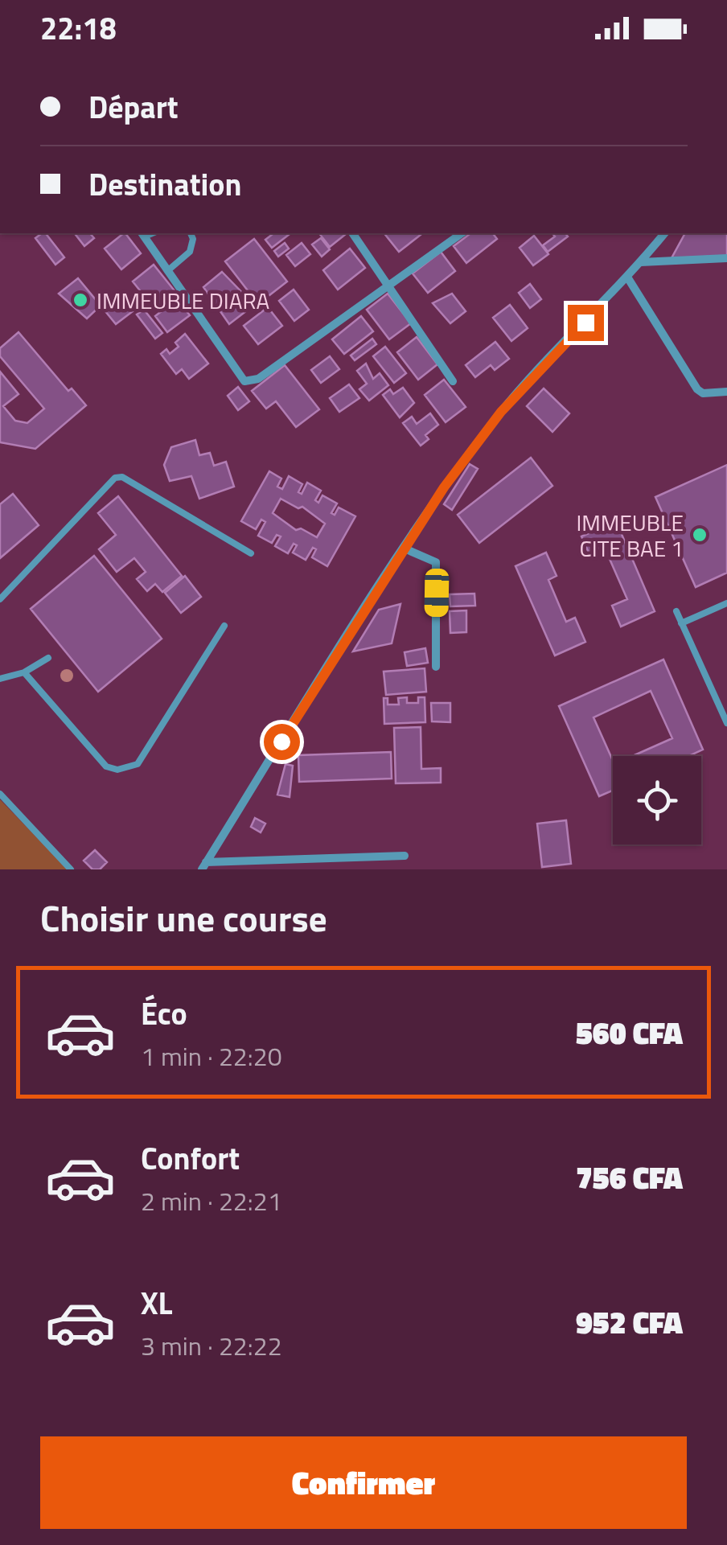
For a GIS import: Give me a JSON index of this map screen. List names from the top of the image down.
{
  "places": ["IMMEUBLE DIARA", "IMMEUBLE CITE BAE 1"],
  "page": {
    "status": "22:18",
    "banner": ["Départ", "Destination"],
    "heading": "Choisir une course",
    "list": [
      {
        "name": "Éco",
        "note": "1 min · 22:20",
        "value": "560 CFA"
      },
      {
        "name": "Confort",
        "note": "2 min · 22:21",
        "value": "756 CFA"
      },
      {
        "name": "XL",
        "note": "3 min · 22:22",
        "value": "952 CFA"
      }
    ],
    "buttons": "Confirmer"
  }
}
